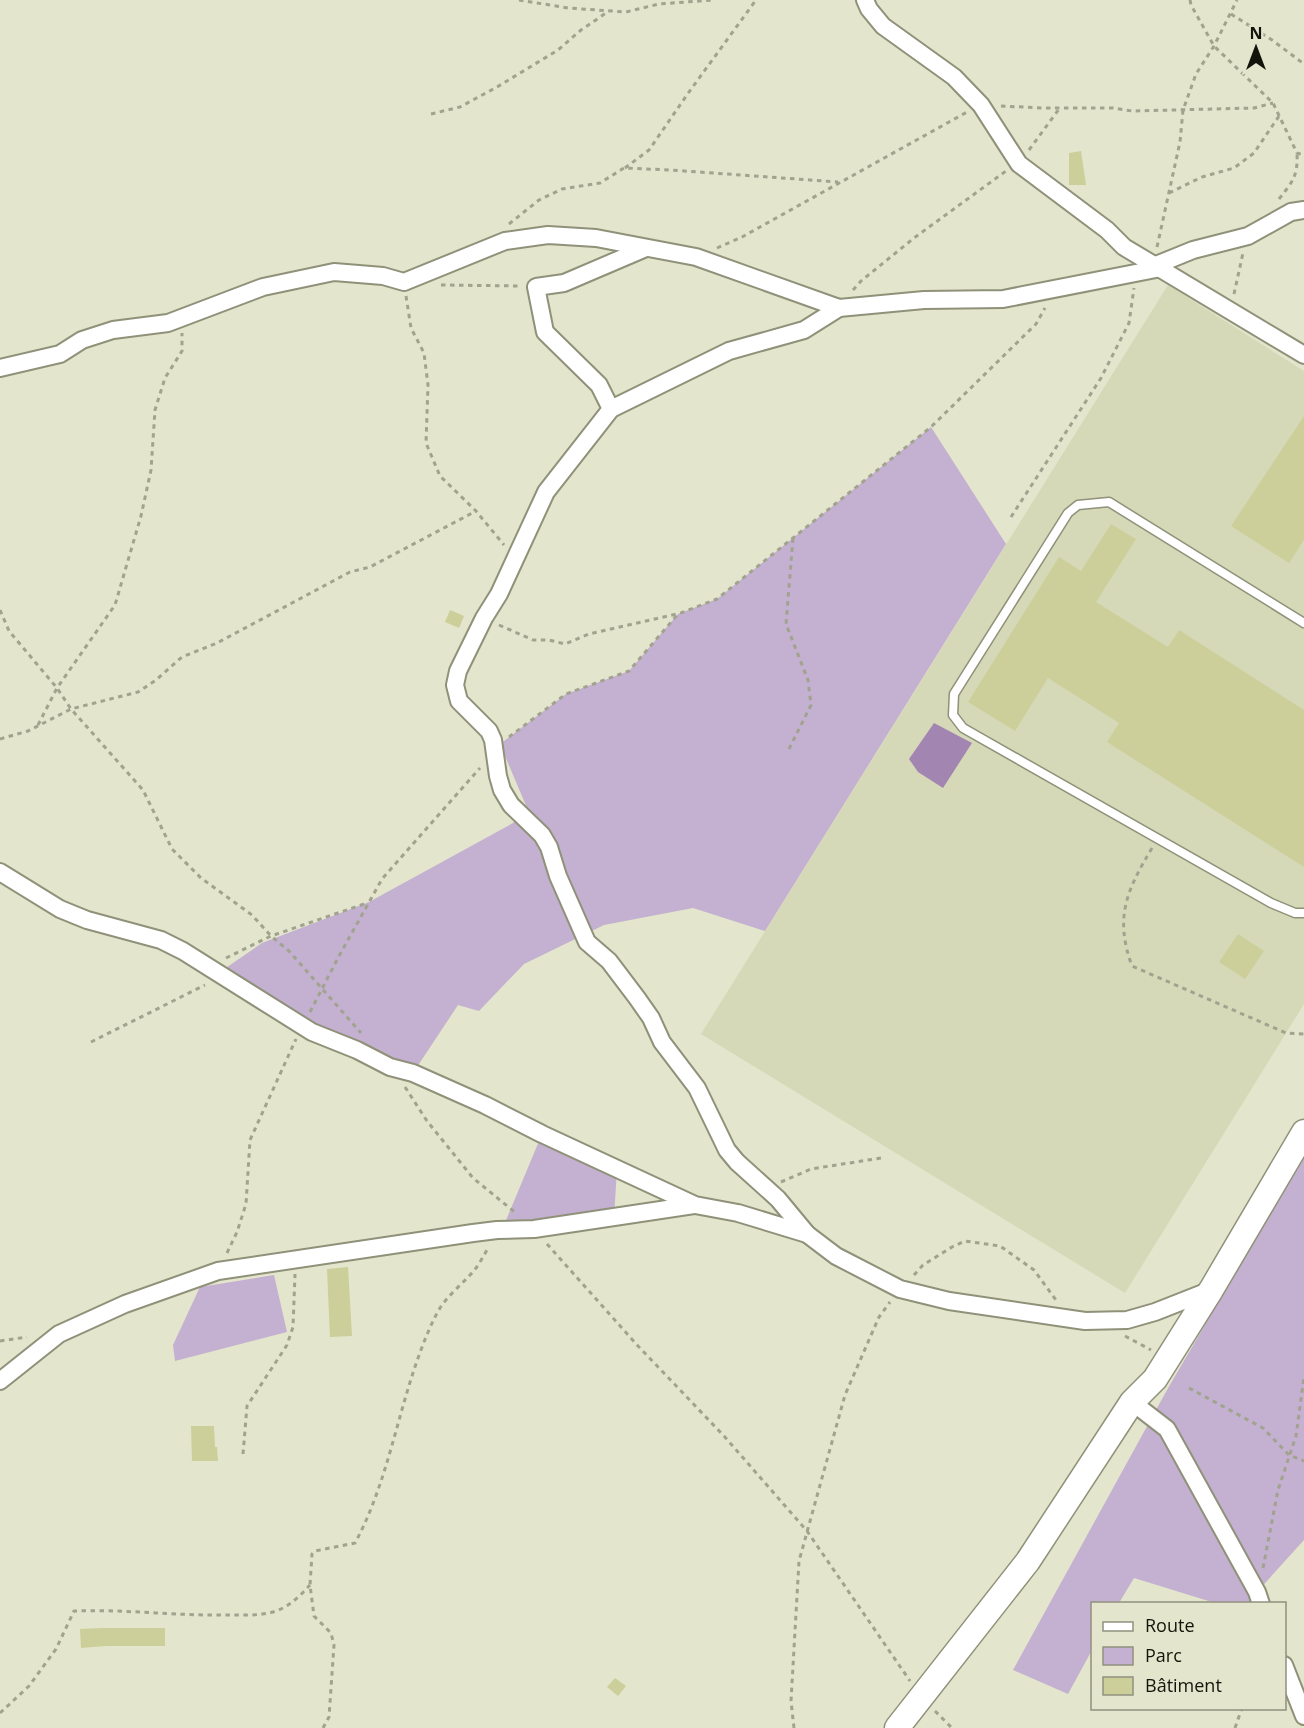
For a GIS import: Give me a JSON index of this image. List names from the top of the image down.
{
  "legend": ["Route", "Parc", "Bâtiment"],
  "north": "top"
}
